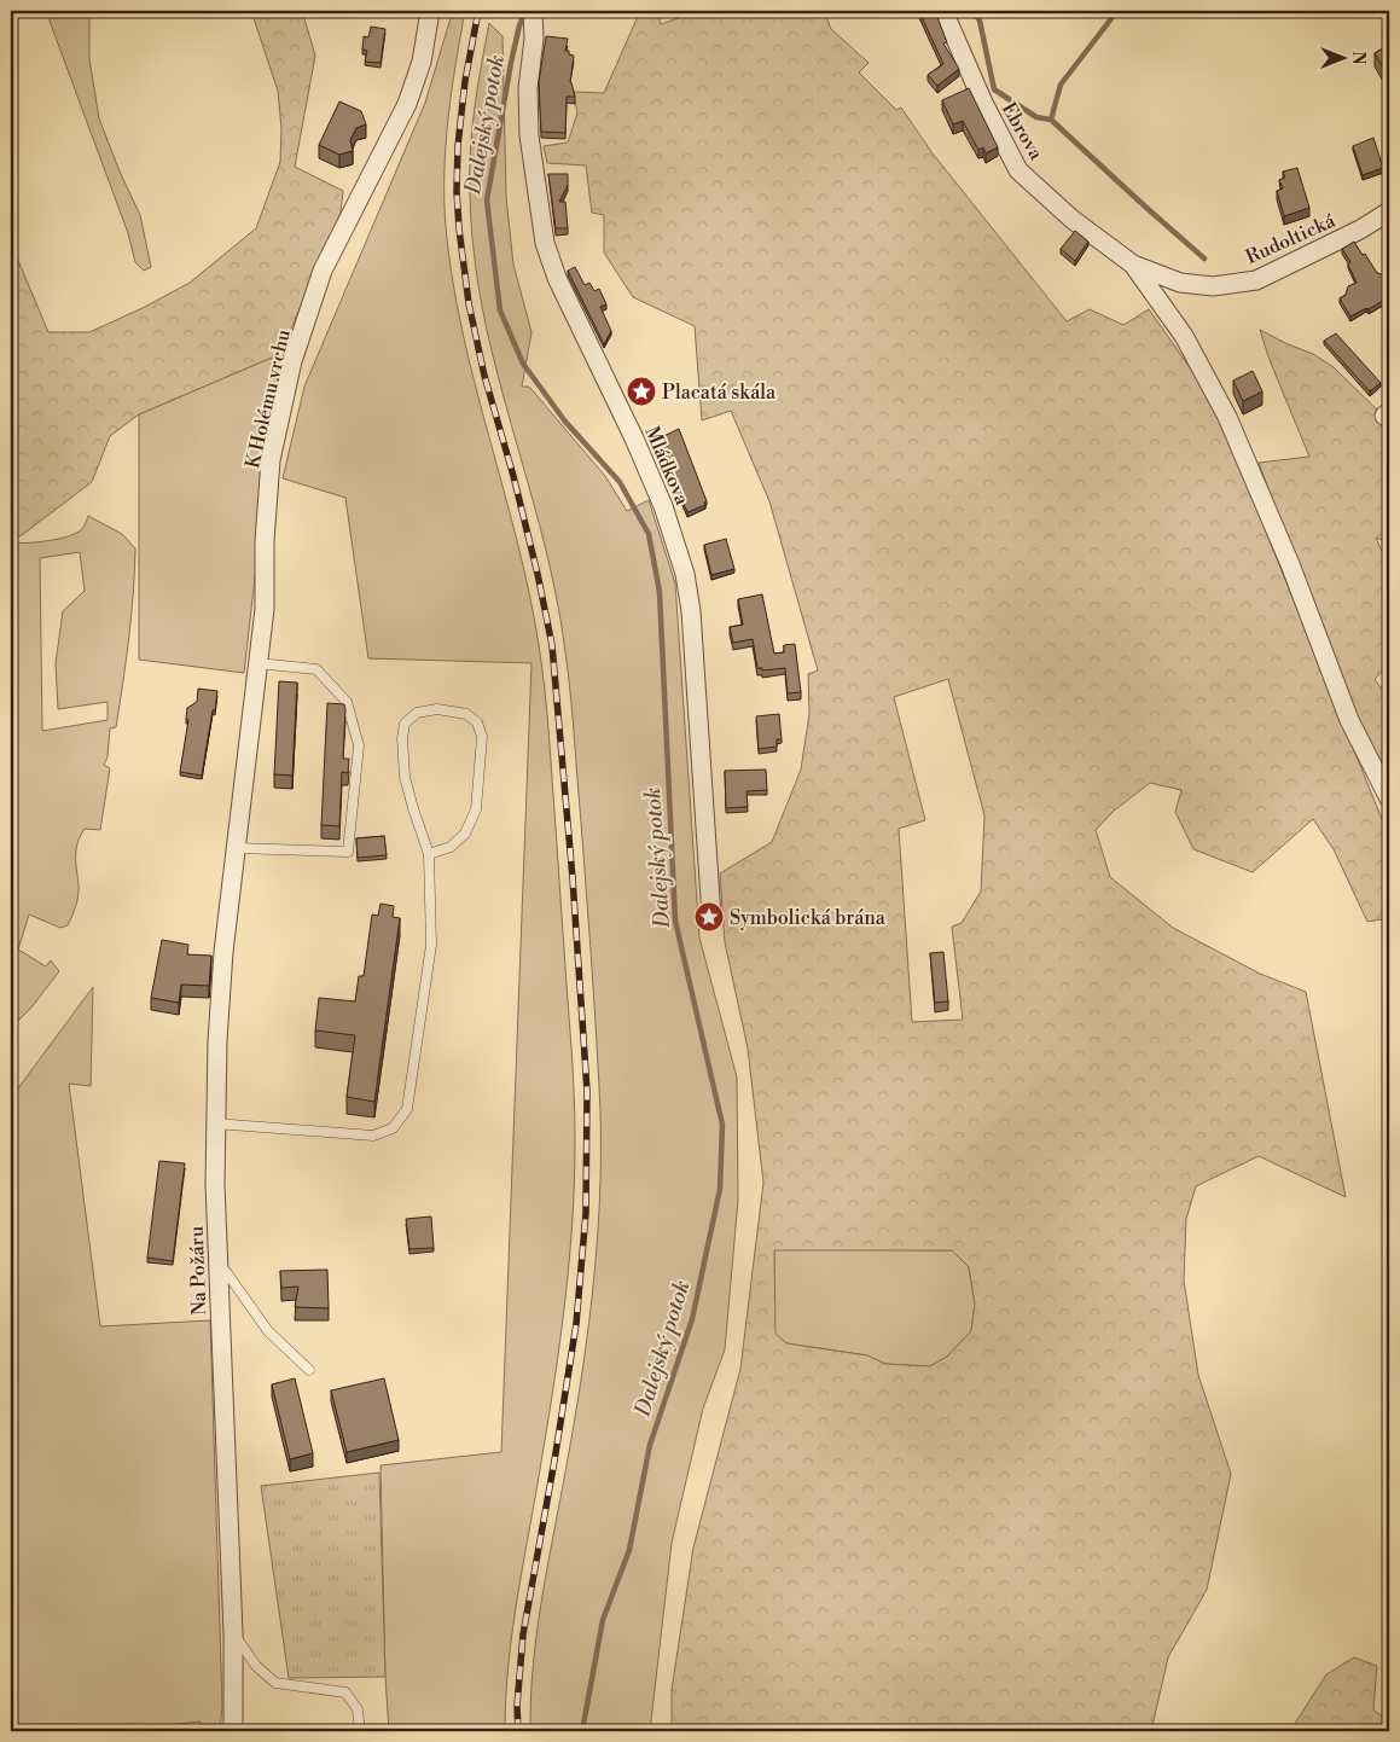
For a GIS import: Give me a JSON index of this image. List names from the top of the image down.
{
  "streets": {
    "street": [
      "Ebrova",
      "Rudoltická",
      "K Holému vrchu",
      "Mládkova",
      "Na Požáru"
    ]
  },
  "crossings": [
    ["Ebrova", "Rudoltická"],
    ["K Holému vrchu", "Na Požáru"]
  ],
  "water": ["Dalejský potok"],
  "places": {
    "place": ["Placatá skála", "Symbolická brána"]
  },
  "north": "right"
}
